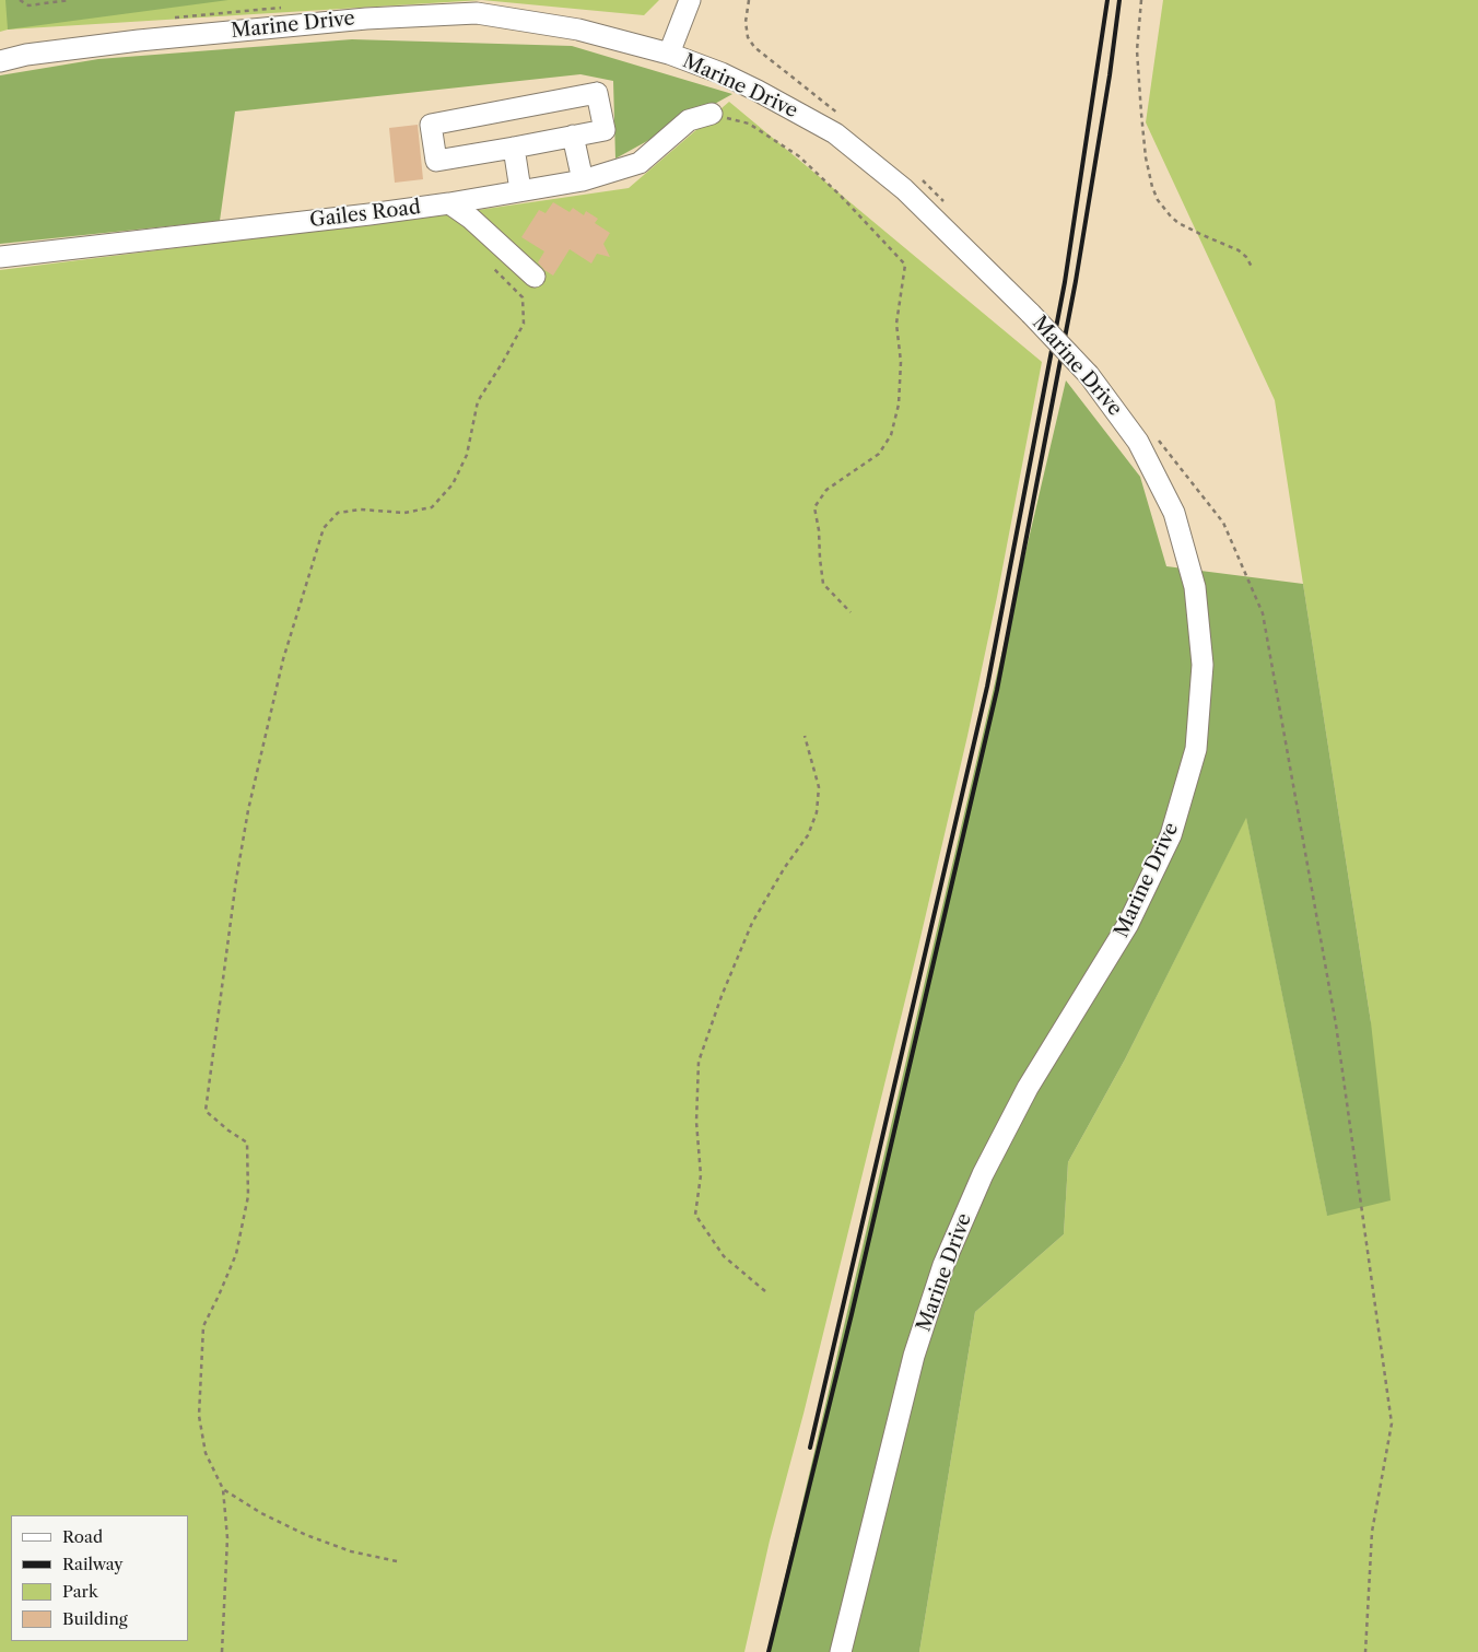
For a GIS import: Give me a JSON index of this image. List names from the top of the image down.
{
  "streets": {
    "street": ["Marine Drive", "Gailes Road"]
  },
  "legend": [
    "Road",
    "Railway",
    "Park",
    "Building"
  ]
}
